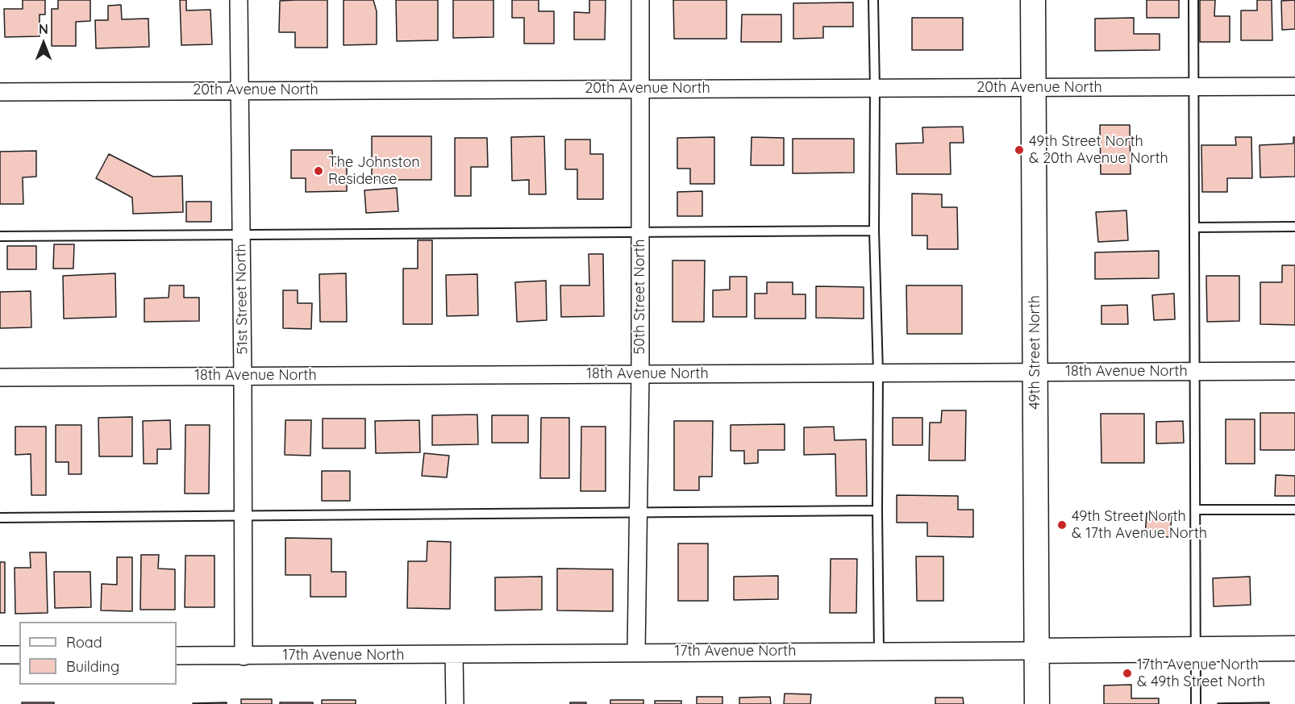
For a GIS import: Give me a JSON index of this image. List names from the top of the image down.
{
  "streets": {
    "main road": ["49th Street North", "17th Avenue North"],
    "street": [
      "20th Avenue North",
      "50th Street North",
      "51st Street North",
      "18th Avenue North"
    ]
  },
  "crossings": [
    ["20th Avenue North", "50th Street North"],
    ["20th Avenue North", "51st Street North"],
    ["20th Avenue North", "49th Street North"],
    ["50th Street North", "18th Avenue North"],
    ["50th Street North", "17th Avenue North"],
    ["51st Street North", "18th Avenue North"],
    ["51st Street North", "17th Avenue North"],
    ["49th Street North", "18th Avenue North"],
    ["49th Street North", "17th Avenue North"]
  ],
  "places": [
    "49th Street North & 20th Avenue North",
    "The Johnston Residence",
    "49th Street North & 17th Avenue North",
    "17th Avenue North & 49th Street North"
  ],
  "legend": ["Road", "Building"],
  "north": "top"
}
